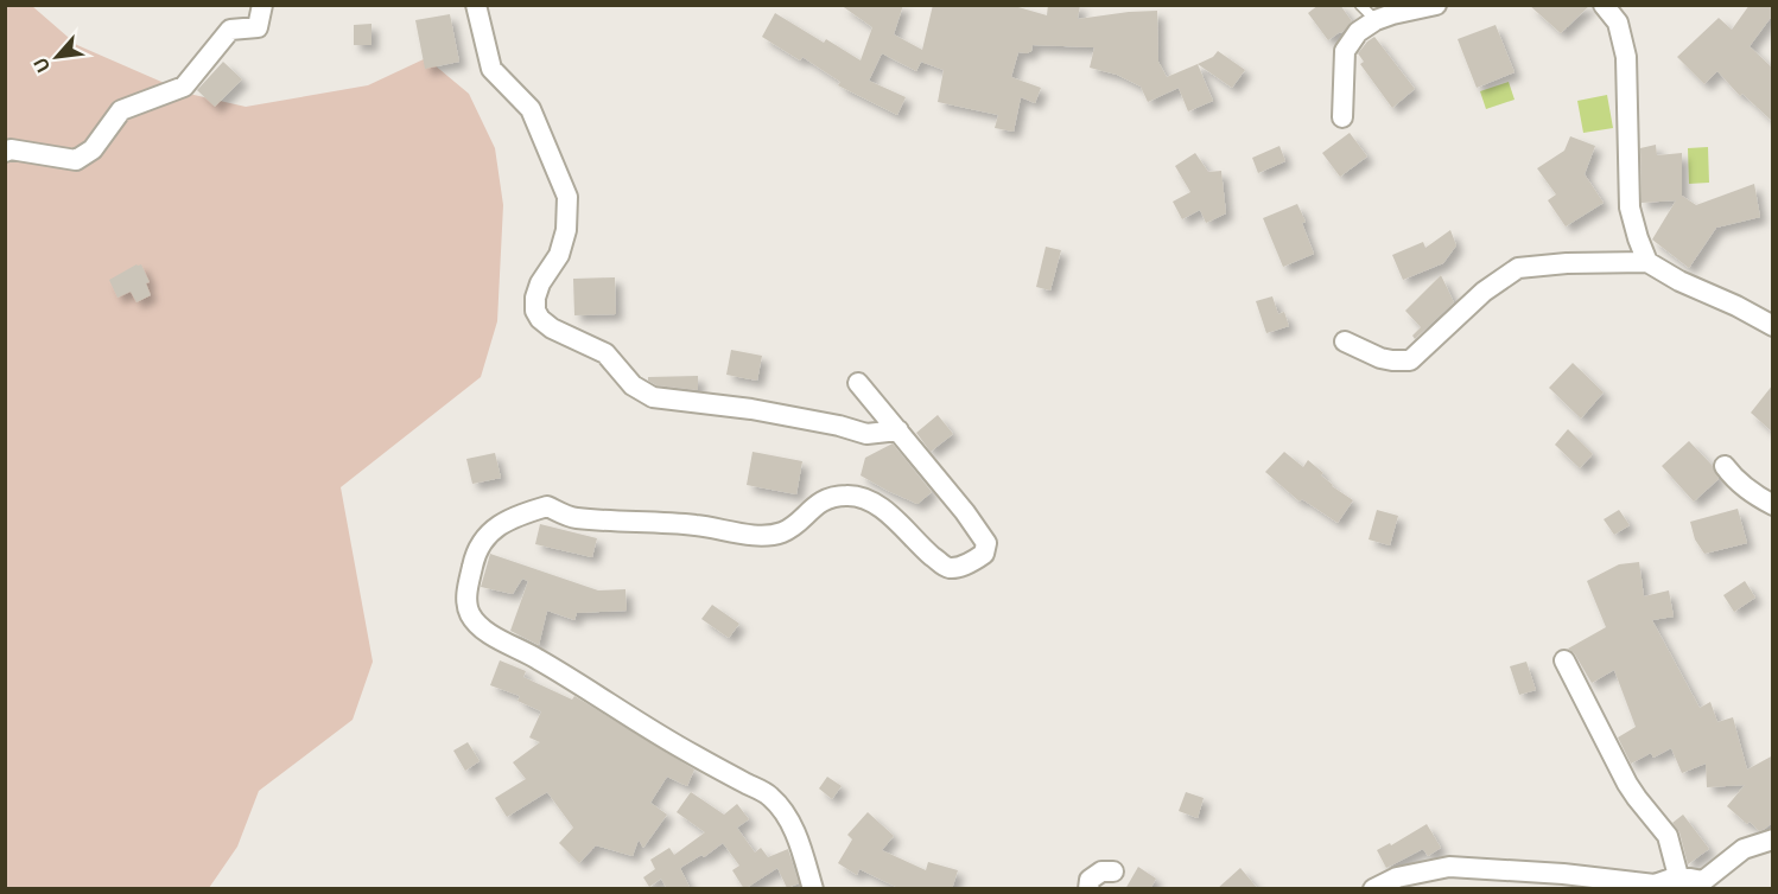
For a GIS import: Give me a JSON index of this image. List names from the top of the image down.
{
  "north": "bottom left"
}
